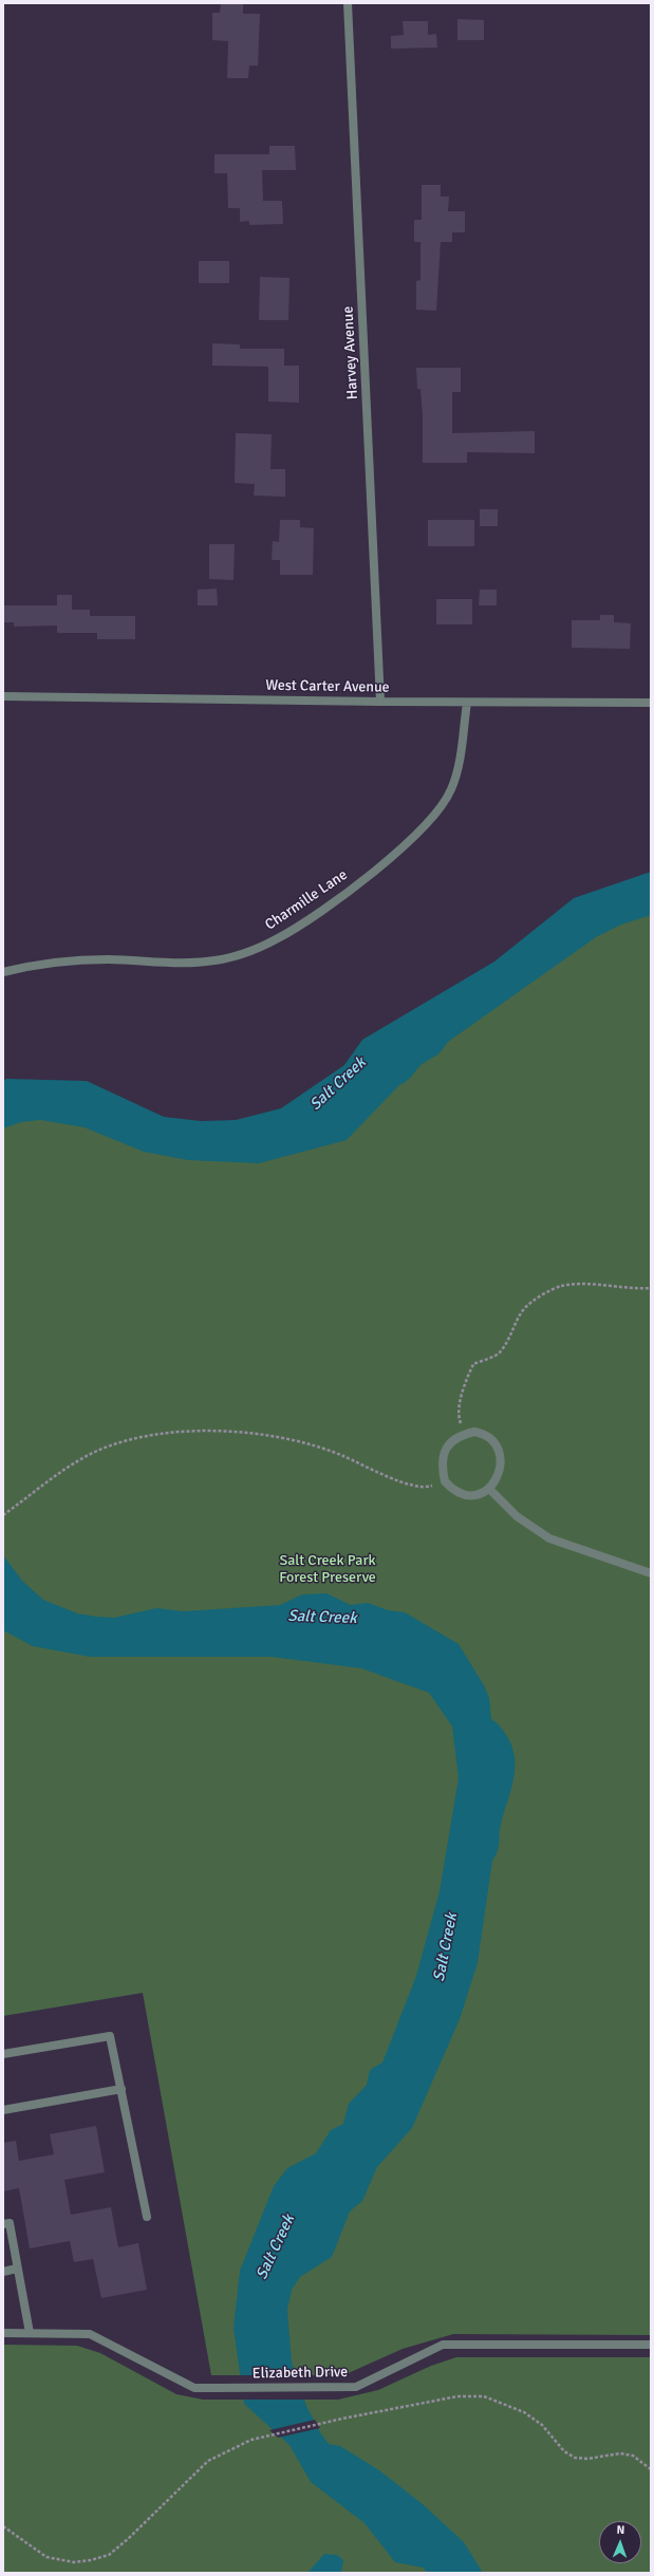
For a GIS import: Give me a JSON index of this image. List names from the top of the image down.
{
  "streets": {
    "street": [
      "Harvey Avenue",
      "West Carter Avenue",
      "Charmille Lane",
      "Elizabeth Drive"
    ]
  },
  "crossings": [
    ["Harvey Avenue", "West Carter Avenue"],
    ["West Carter Avenue", "Charmille Lane"]
  ],
  "water": ["Salt Creek"],
  "parks": ["Salt Creek Park Forest Preserve"],
  "north": "top"
}
